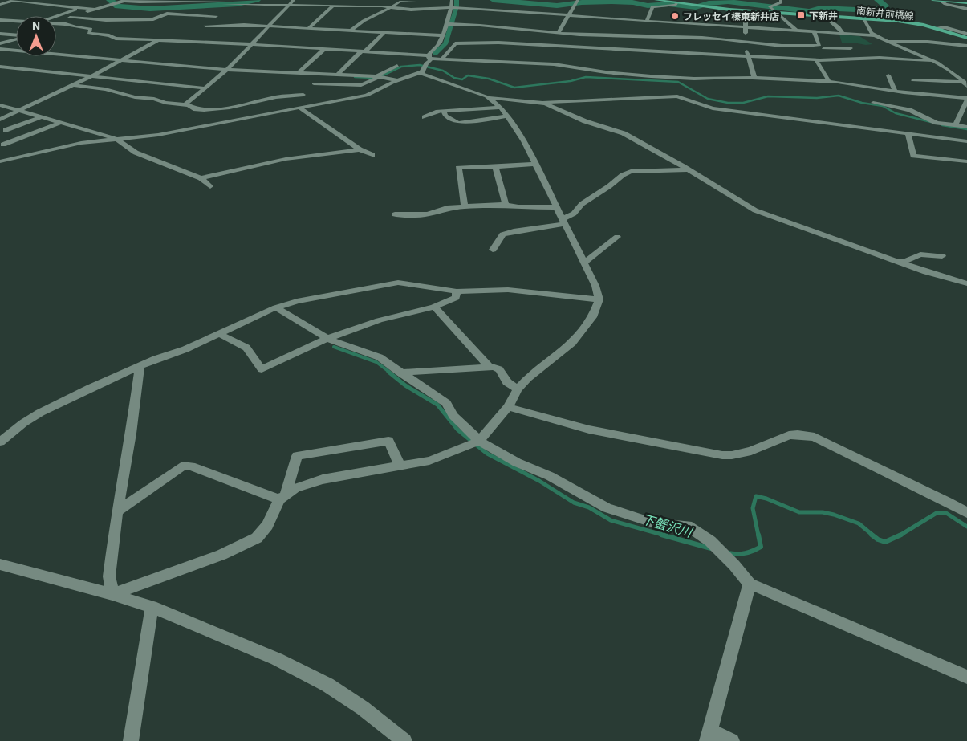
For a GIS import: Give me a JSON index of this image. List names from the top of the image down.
{
  "streets": {
    "main road": ["南新井前橋線"]
  },
  "water": ["下蟹沢川"],
  "places": {
    "transit": ["下新井"],
    "other": ["フレッセイ榛東新井店"]
  },
  "north": "top"
}
